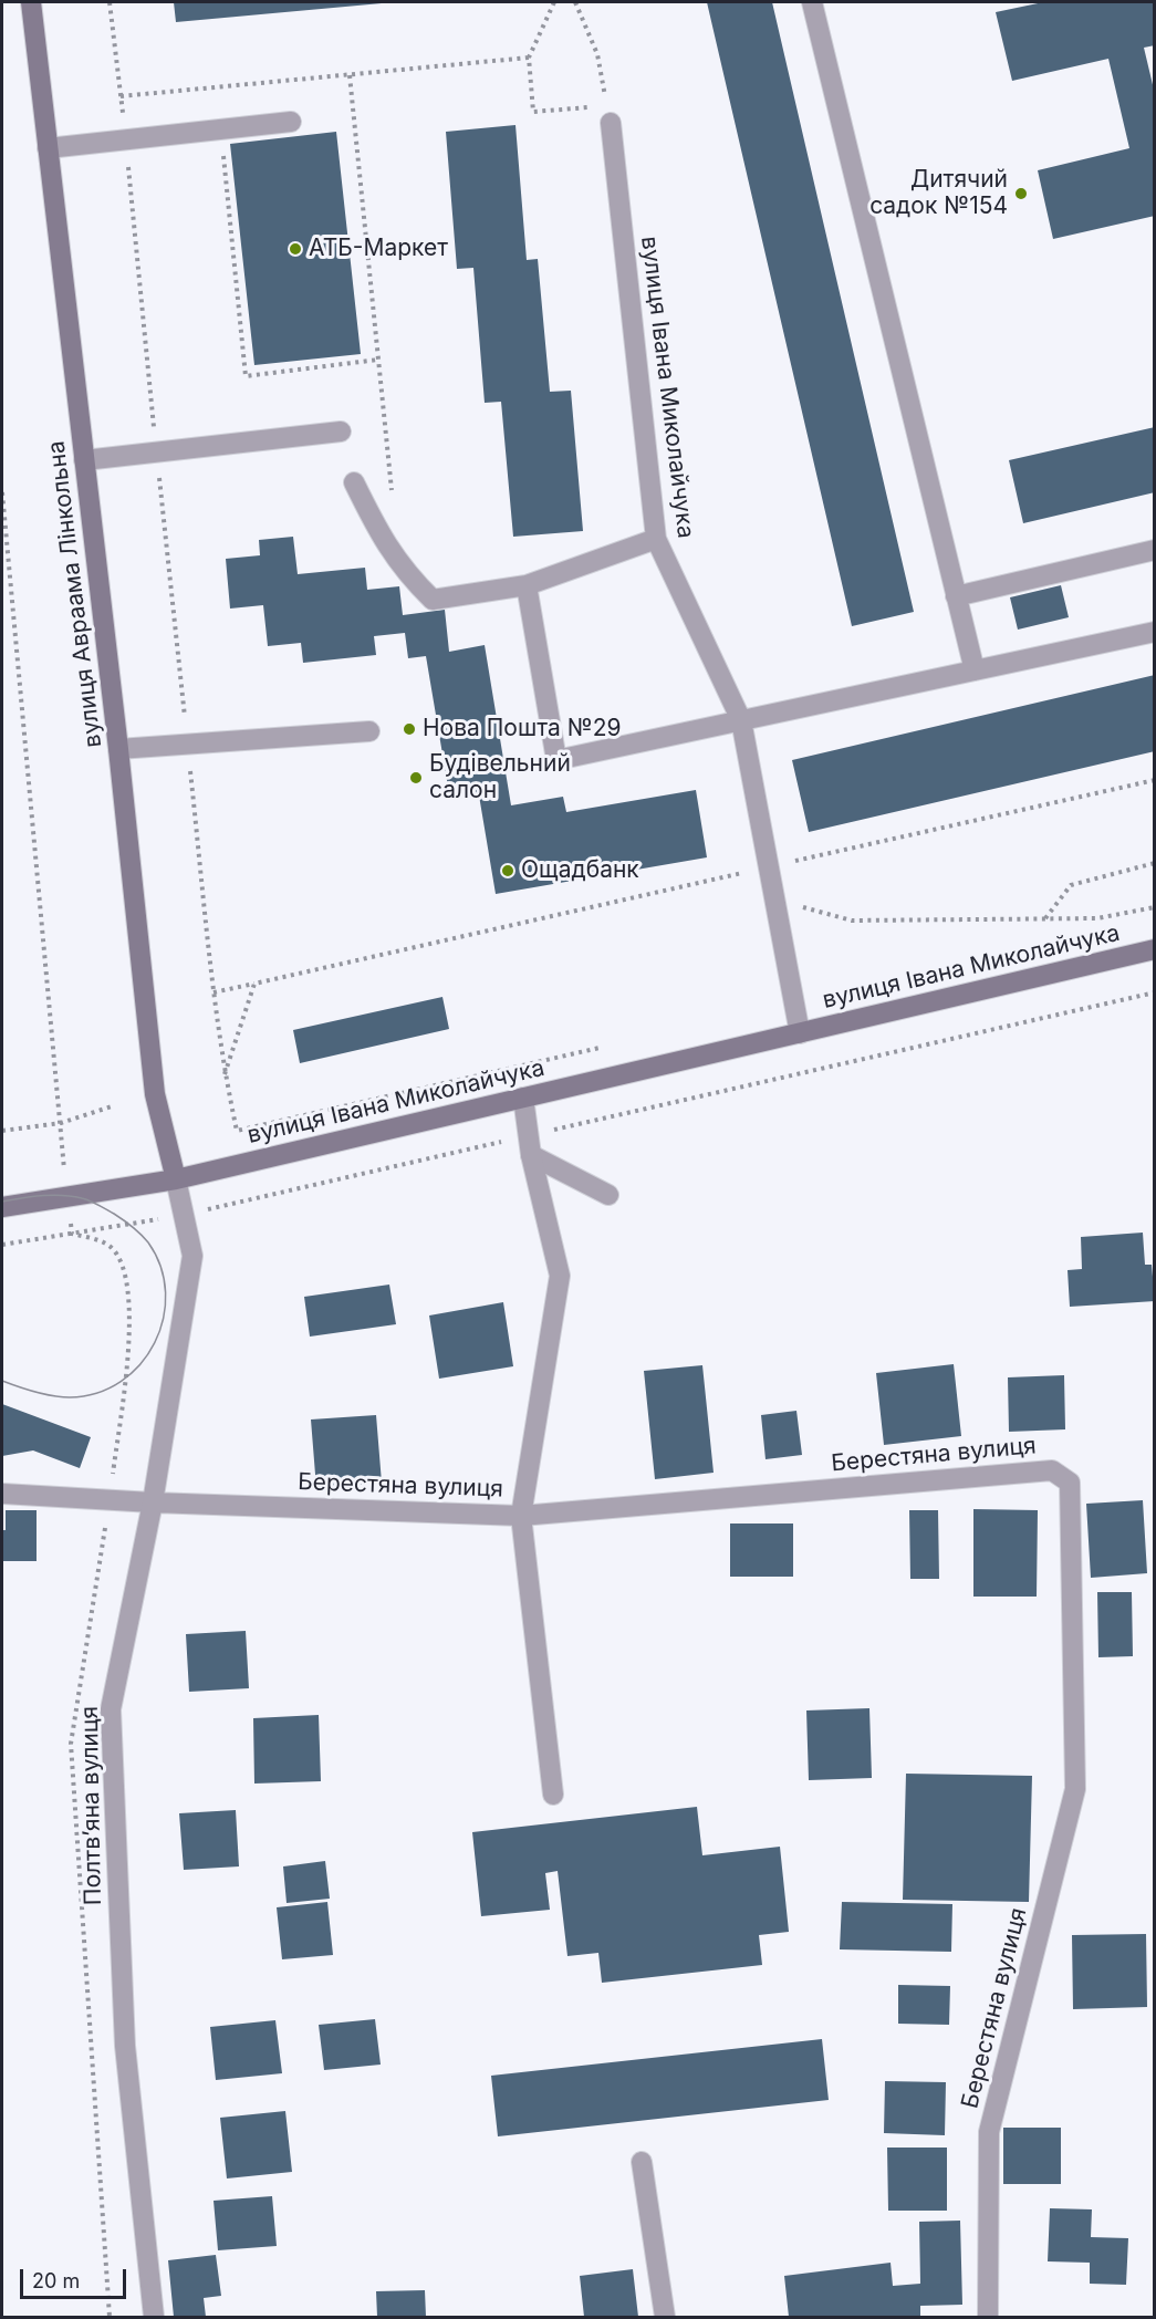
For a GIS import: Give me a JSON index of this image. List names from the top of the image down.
{
  "streets": {
    "street": [
      "вулиця Івана Миколайчука",
      "вулиця Авраама Лінкольна",
      "Берестяна вулиця",
      "Полтвʼяна вулиця"
    ]
  },
  "crossings": [
    ["вулиця Івана Миколайчука", "вулиця Авраама Лінкольна"],
    ["вулиця Івана Миколайчука", "Полтвʼяна вулиця"],
    ["вулиця Авраама Лінкольна", "Полтвʼяна вулиця"],
    ["Берестяна вулиця", "Полтвʼяна вулиця"]
  ],
  "places": [
    "Дитячий садок №154",
    "АТБ-Маркет",
    "Нова Пошта №29",
    "Будівельний салон",
    "Ощадбанк"
  ],
  "scale_bar": "20 m"
}
